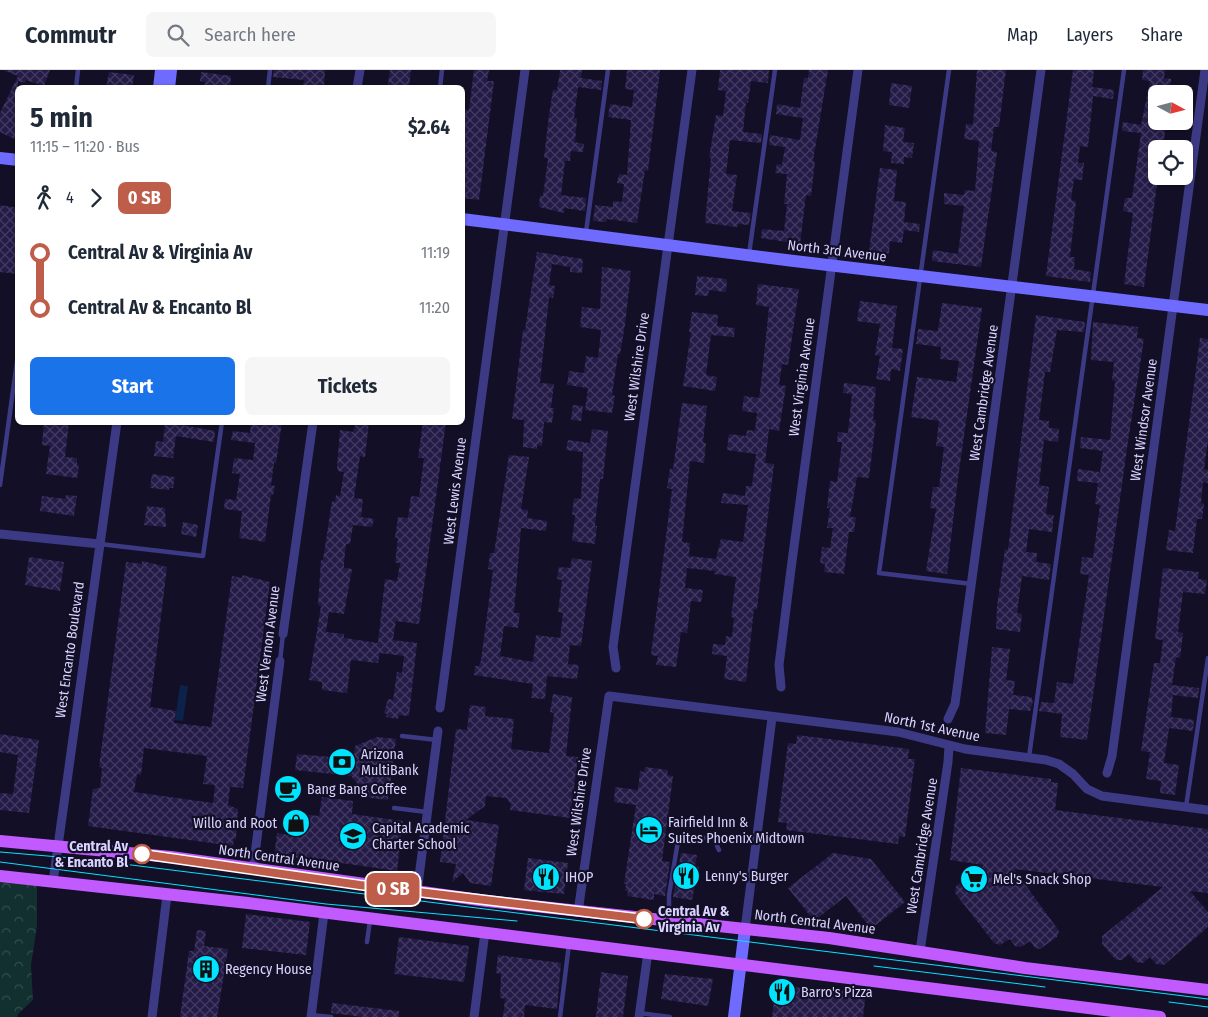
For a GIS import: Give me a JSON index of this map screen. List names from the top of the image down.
{
  "streets": {
    "main road": ["North Central Avenue"],
    "street": [
      "North 3rd Avenue",
      "West Wilshire Drive",
      "West Virginia Avenue",
      "West Cambridge Avenue",
      "West Windsor Avenue",
      "West Lewis Avenue",
      "West Vernon Avenue",
      "West Encanto Boulevard",
      "North 1st Avenue"
    ]
  },
  "crossings": [
    ["North 3rd Avenue", "West Wilshire Drive"],
    ["North 3rd Avenue", "West Virginia Avenue"],
    ["North 3rd Avenue", "West Cambridge Avenue"],
    ["North 3rd Avenue", "West Windsor Avenue"],
    ["North 3rd Avenue", "West Lewis Avenue"],
    ["West Wilshire Drive", "North 1st Avenue"],
    ["West Wilshire Drive", "North Central Avenue"],
    ["West Cambridge Avenue", "North 1st Avenue"],
    ["West Cambridge Avenue", "North Central Avenue"],
    ["West Vernon Avenue", "North Central Avenue"],
    ["West Encanto Boulevard", "North Central Avenue"]
  ],
  "places": {
    "bank": ["Arizona MultiBank"],
    "cafe": ["Bang Bang Coffee"],
    "shop": ["Willo and Root"],
    "hotel": ["Fairfield Inn & Suites Phoenix Midtown"],
    "school or university": ["Capital Academic Charter School"],
    "other": ["Central Av & Encanto Bl", "Central Av & Virginia Av"],
    "restaurant": ["Lenny's Burger", "IHOP", "Barro's Pizza"],
    "supermarket": ["Mel's Snack Shop"],
    "building": ["Regency House"]
  },
  "north": "right",
  "page": {
    "header": "Commutr",
    "search": "Search here",
    "nav": ["Map", "Layers", "Share"],
    "on_map": "0 SB",
    "heading": ["5 min", "11:15 – 11:20 · Bus", "$2.64"],
    "legs": ["4", "0 SB"],
    "list": [
      {
        "name": "Central Av & Virginia Av",
        "value": "11:19"
      },
      {
        "name": "Central Av & Encanto Bl",
        "value": "11:20"
      }
    ],
    "buttons": ["Start", "Tickets"]
  }
}
